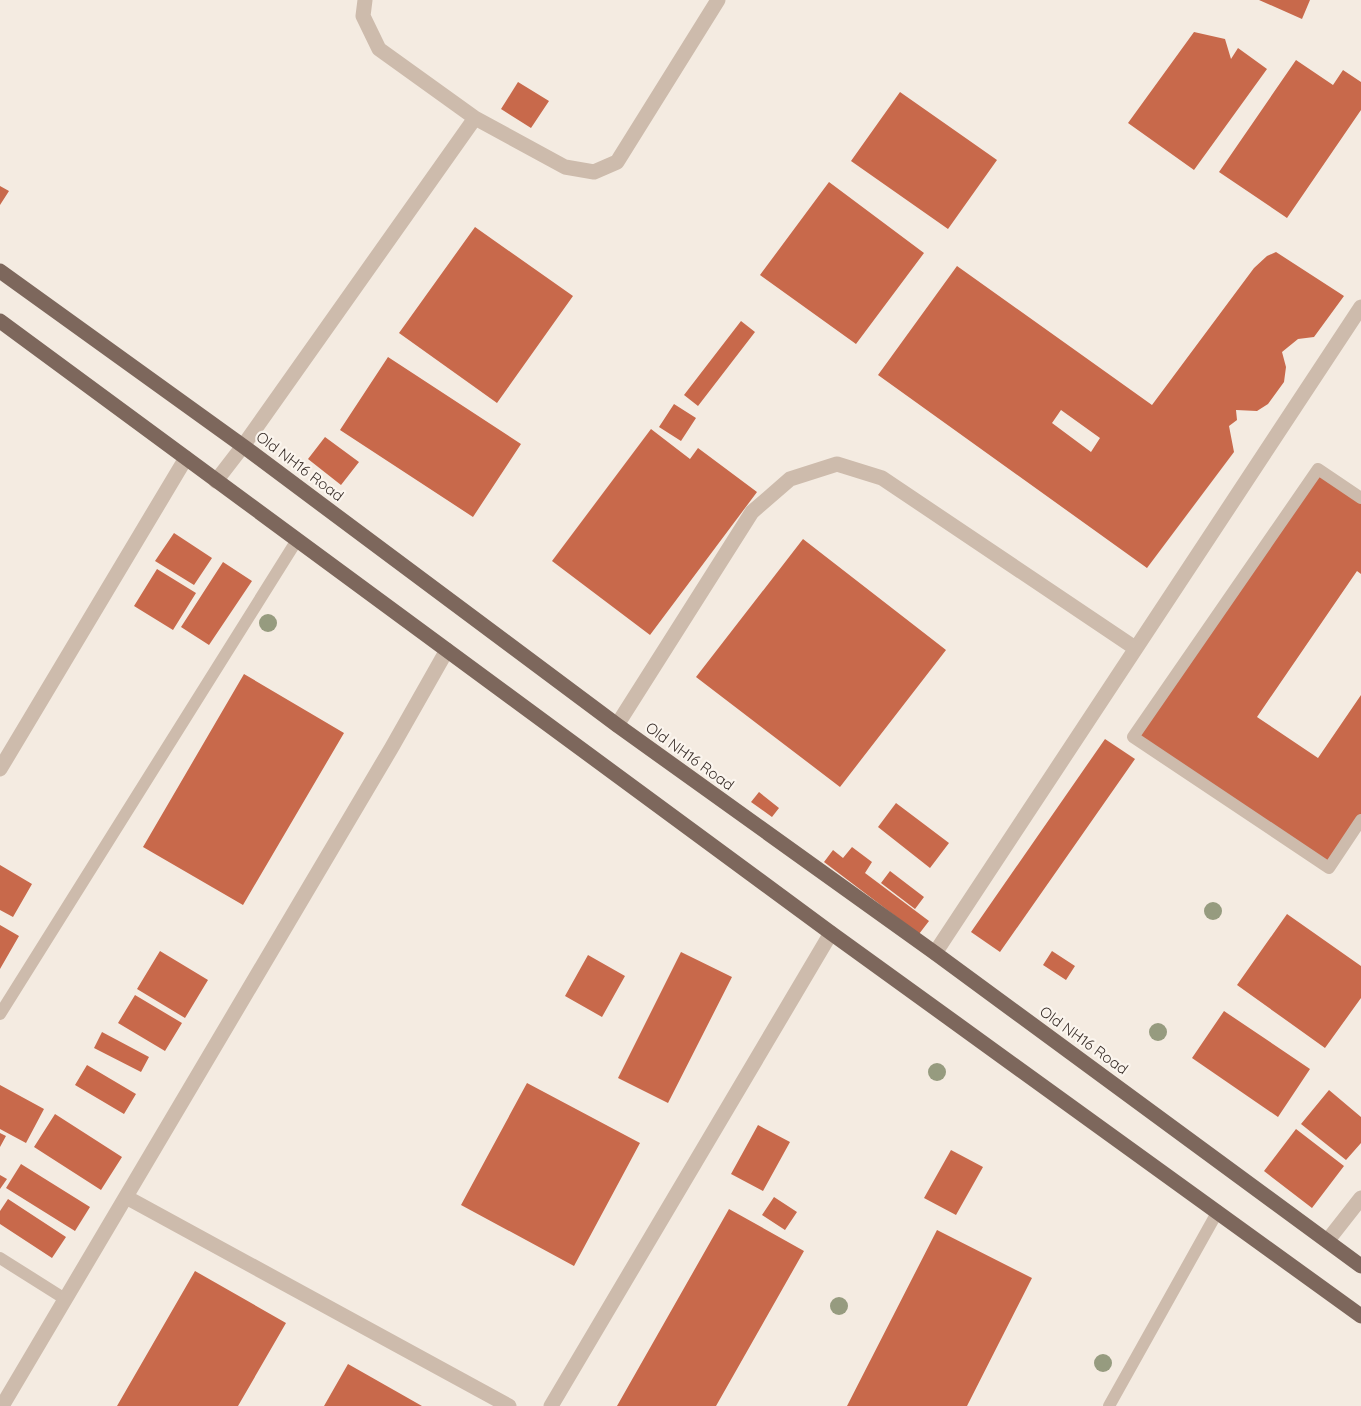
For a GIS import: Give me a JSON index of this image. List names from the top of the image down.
{
  "streets": {
    "main road": ["Old NH16 Road"]
  }
}
